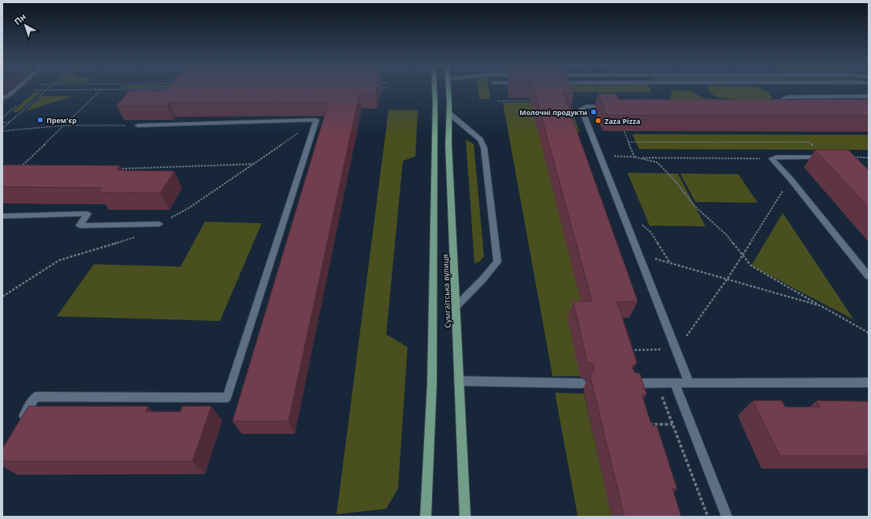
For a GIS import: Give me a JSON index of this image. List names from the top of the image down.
{
  "streets": {
    "main road": ["Сумгаїтська вулиця"]
  },
  "places": ["Молочні продукти", "Прем'єр", "Zaza Pizza"],
  "north": "top left"
}
